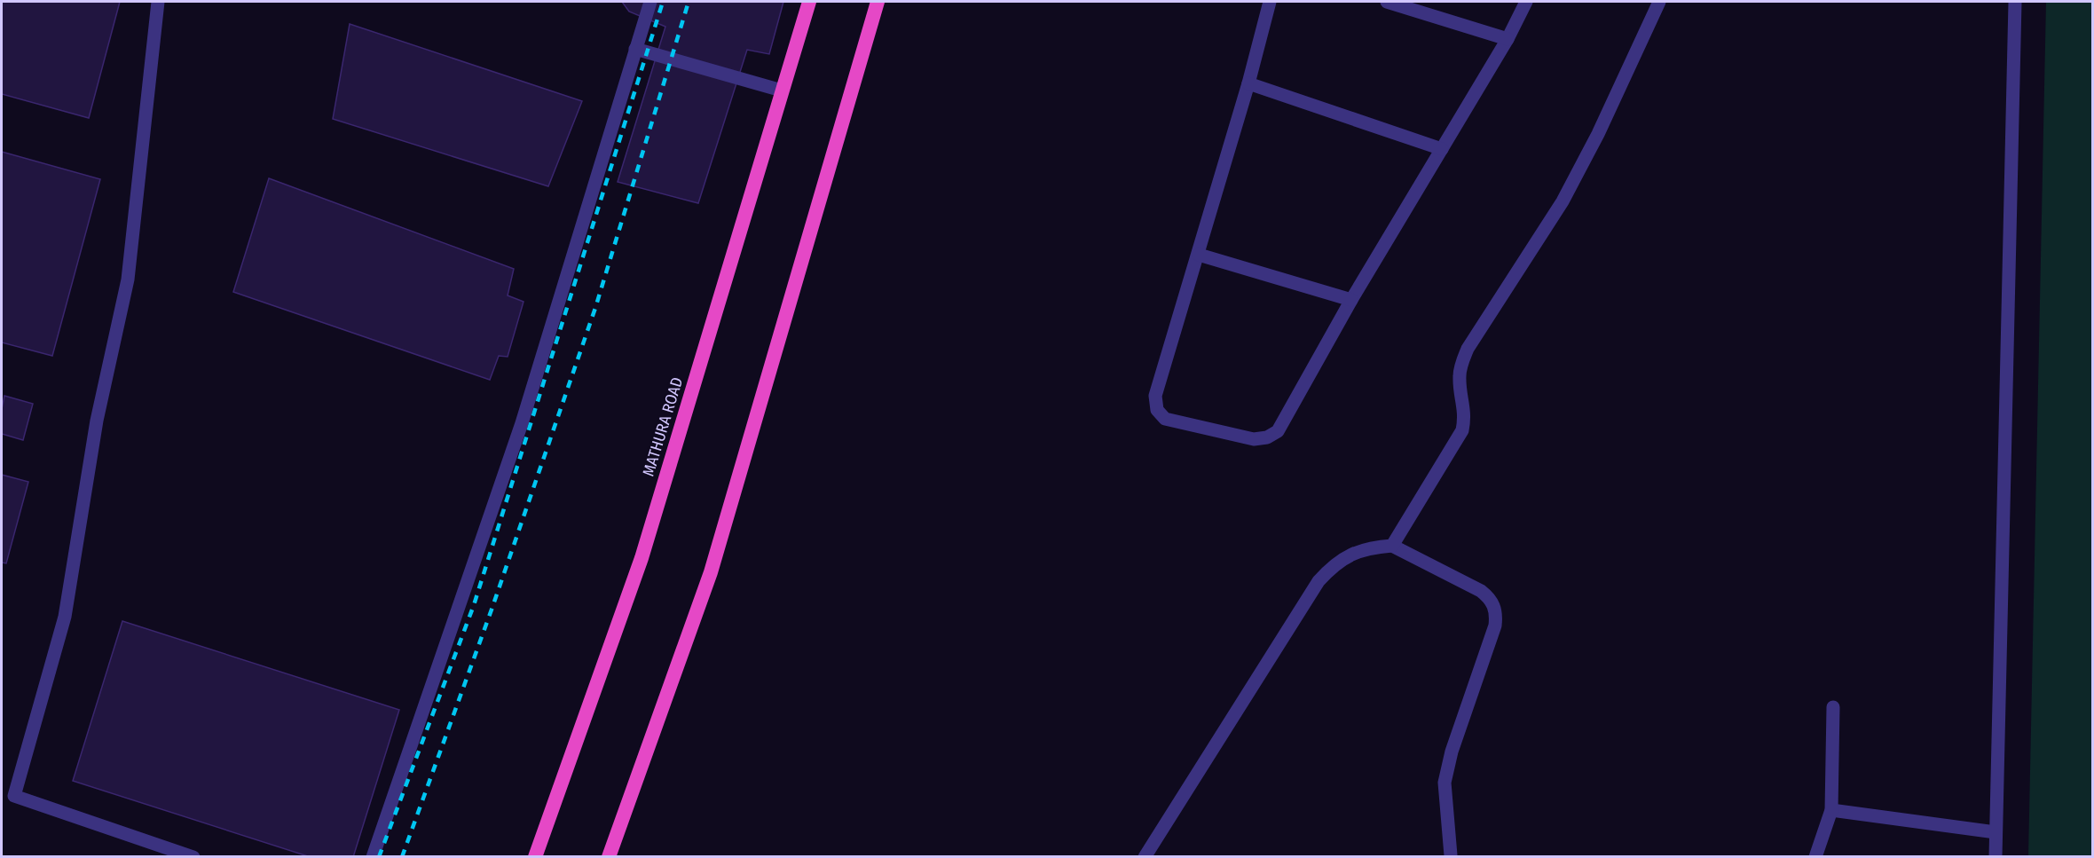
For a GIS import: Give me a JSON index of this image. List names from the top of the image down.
{
  "streets": {
    "highway": ["MATHURA ROAD"]
  }
}
